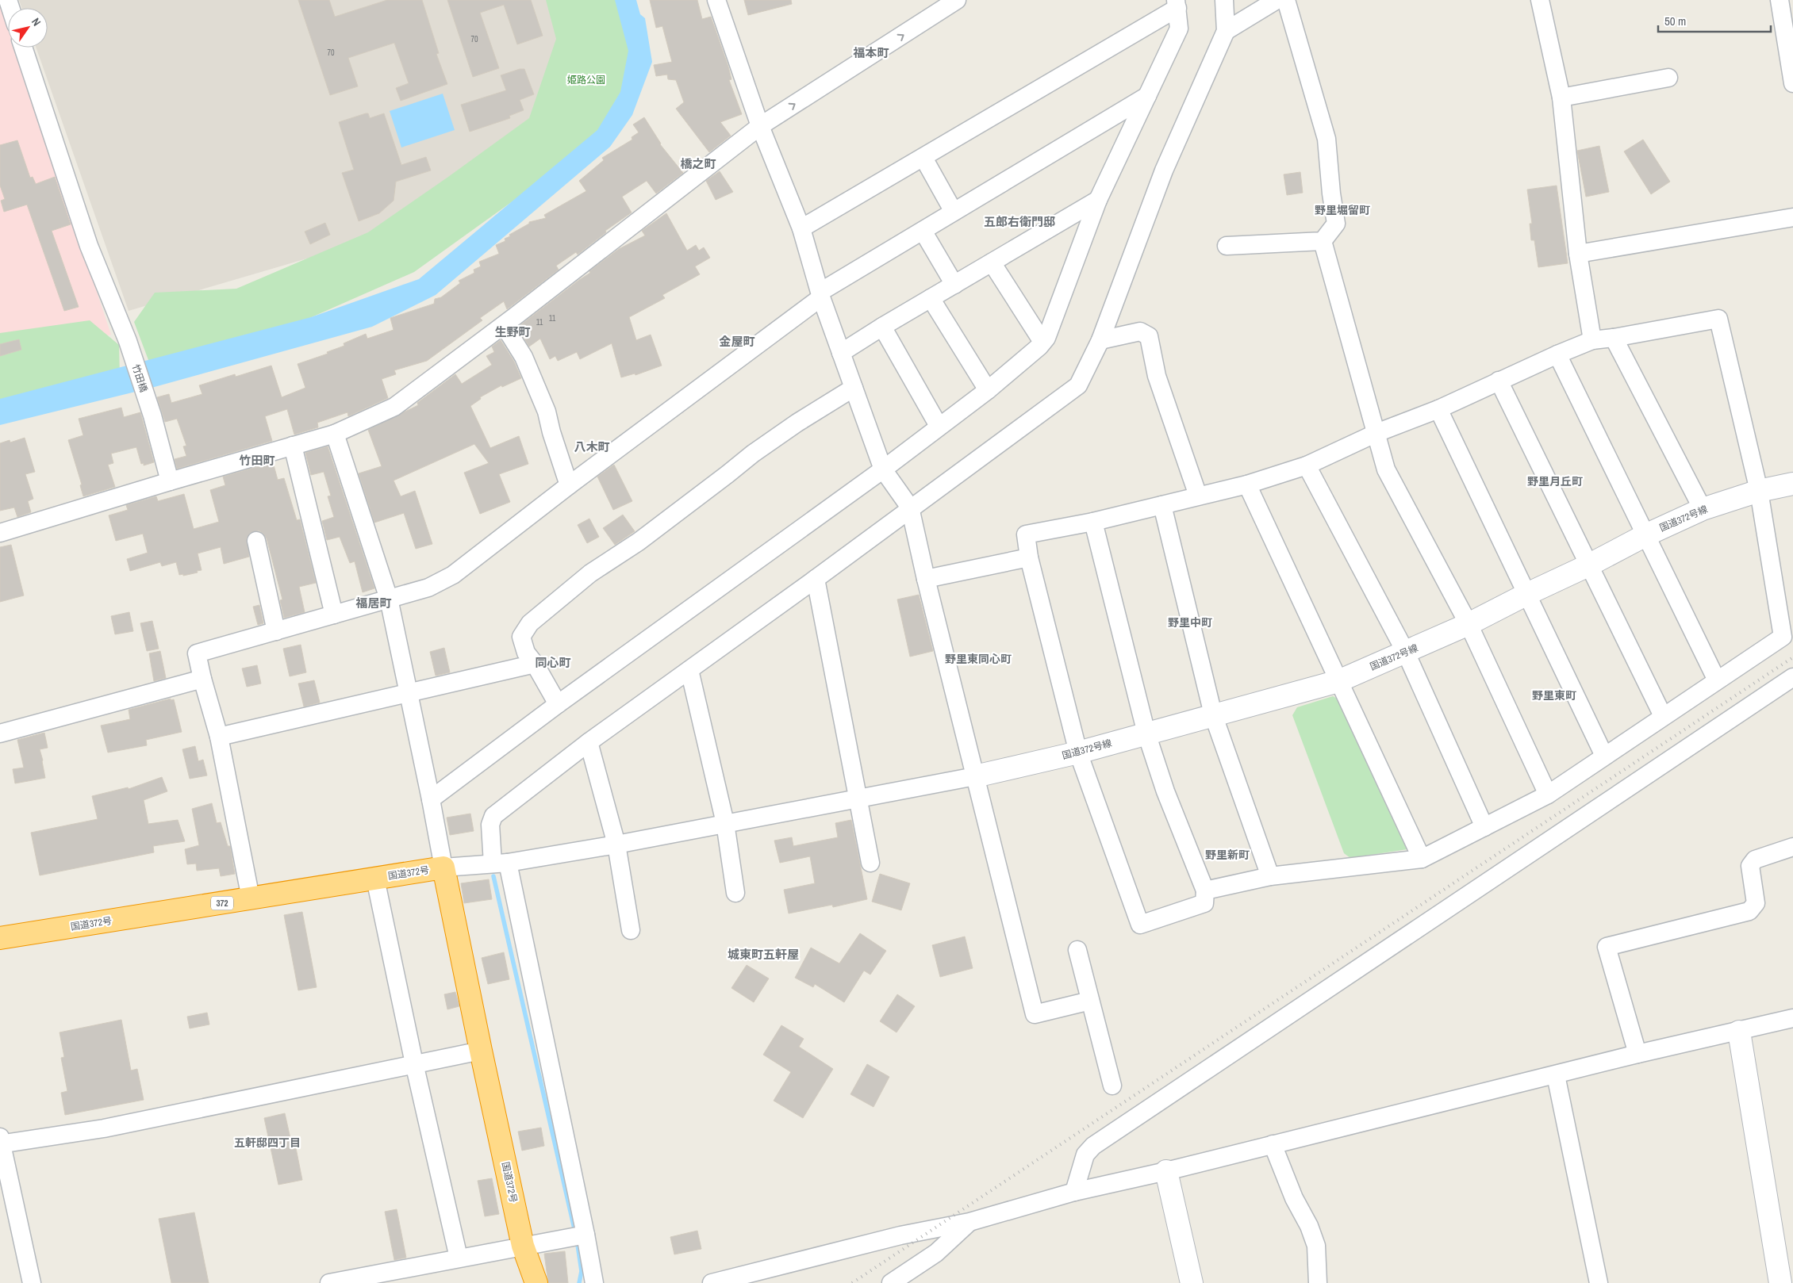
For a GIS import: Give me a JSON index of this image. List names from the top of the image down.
{
  "streets": {
    "highway": ["国道372号", "372"],
    "street": ["竹田橋", "国道372号線"]
  },
  "districts": [
    "福本町",
    "橋之町",
    "野里堀留町",
    "五郎右衛門邸",
    "生野町",
    "金屋町",
    "八木町",
    "竹田町",
    "野里月丘町",
    "福居町",
    "野里中町",
    "野里東同心町",
    "同心町",
    "野里東町",
    "野里新町",
    "城東町五軒屋",
    "五軒邸四丁目"
  ],
  "parks": ["姫路公園"],
  "house_numbers": [
    "70",
    "70",
    "11",
    "11"
  ],
  "scale_bar": "50 m",
  "north": "top right"
}
